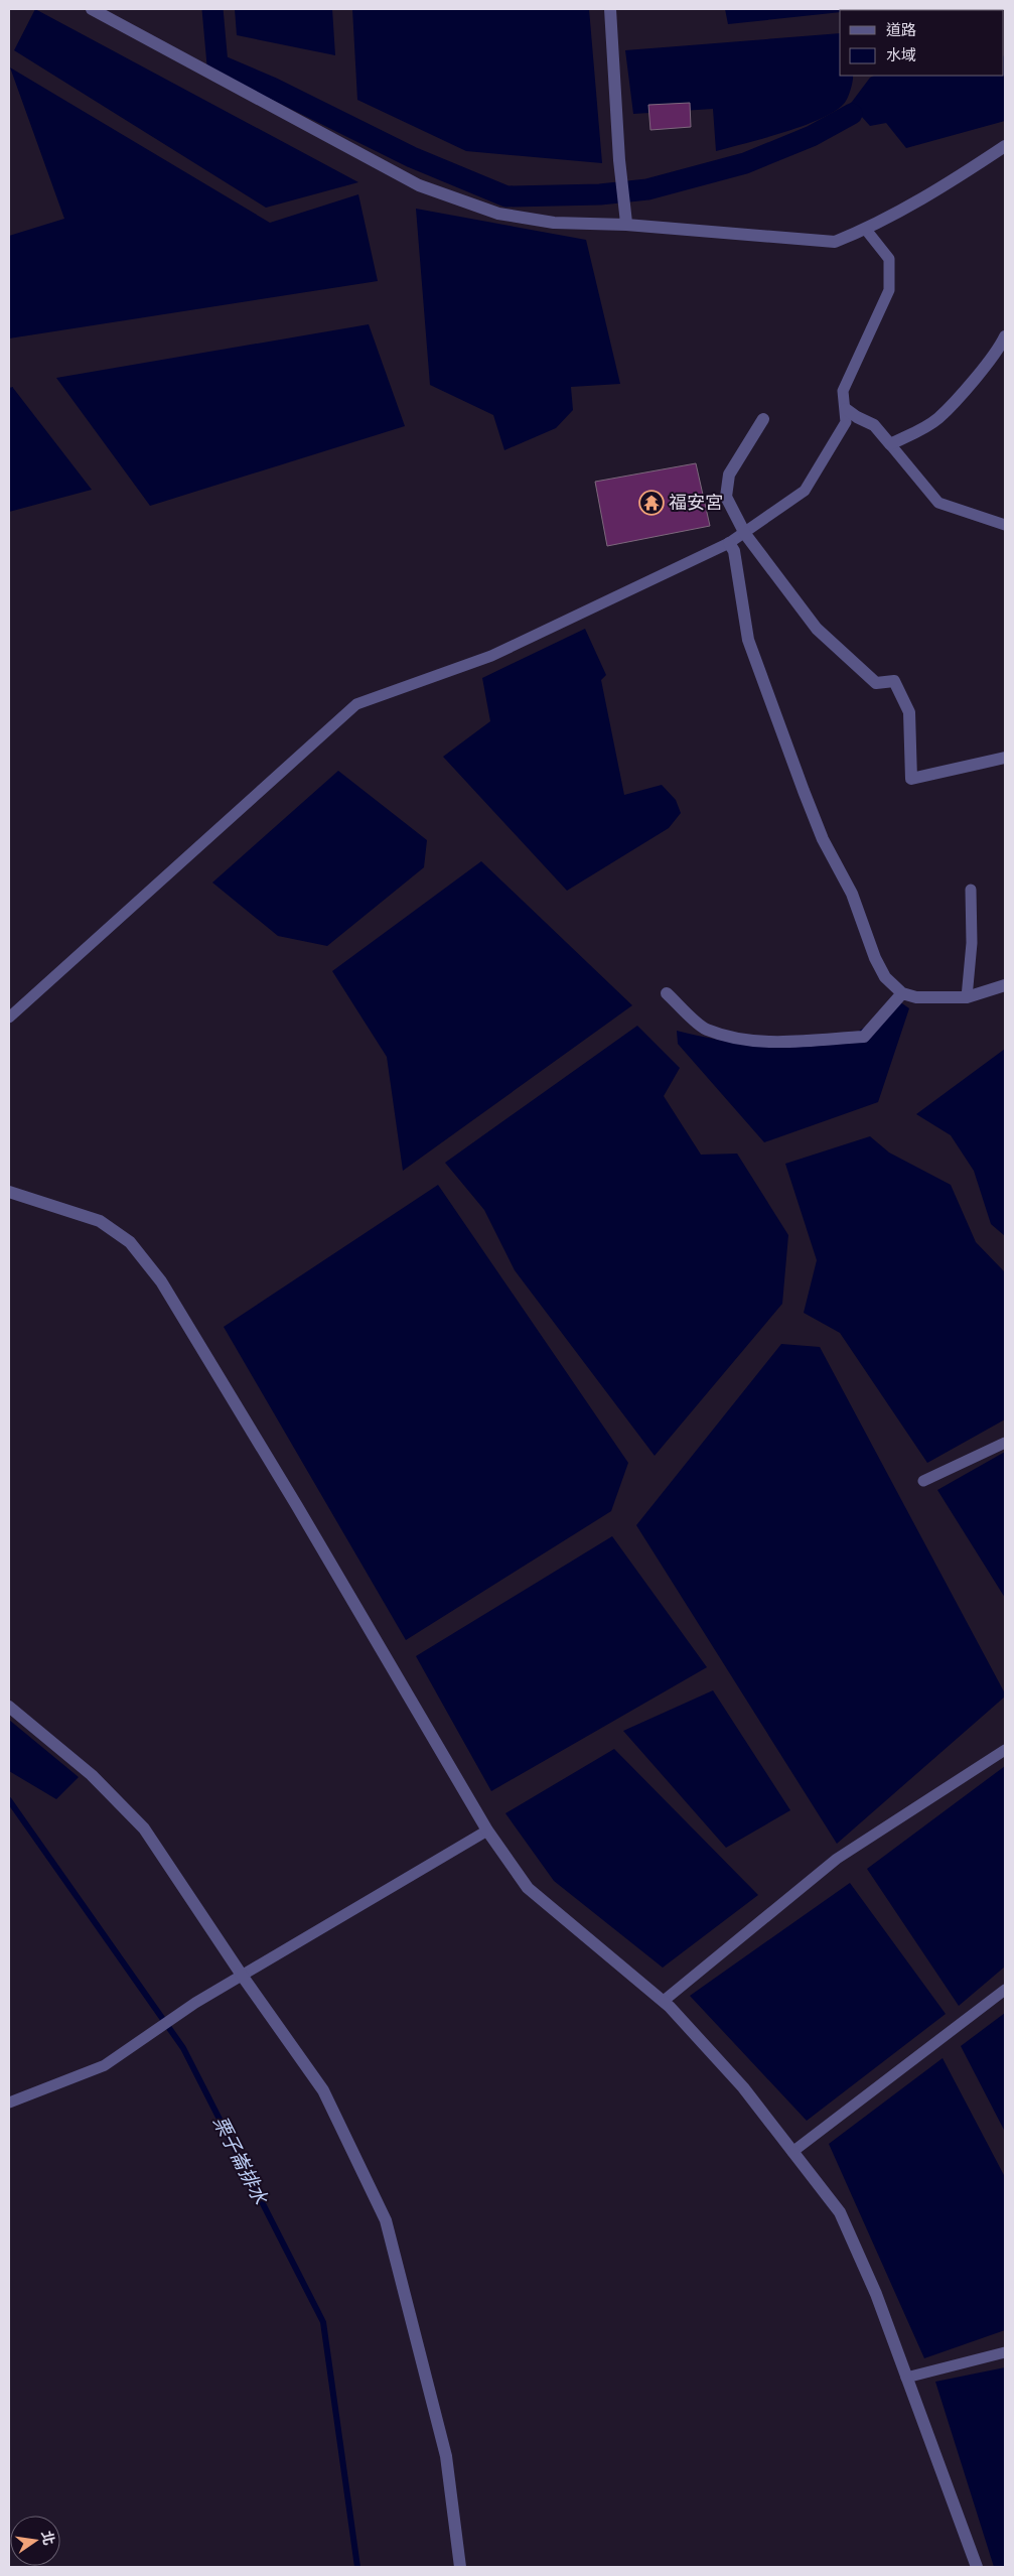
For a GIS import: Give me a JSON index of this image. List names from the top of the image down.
{
  "water": ["栗子崙排水"],
  "places": {
    "temple": ["福安宮"]
  },
  "legend": ["道路", "水域"],
  "north": "right"
}
